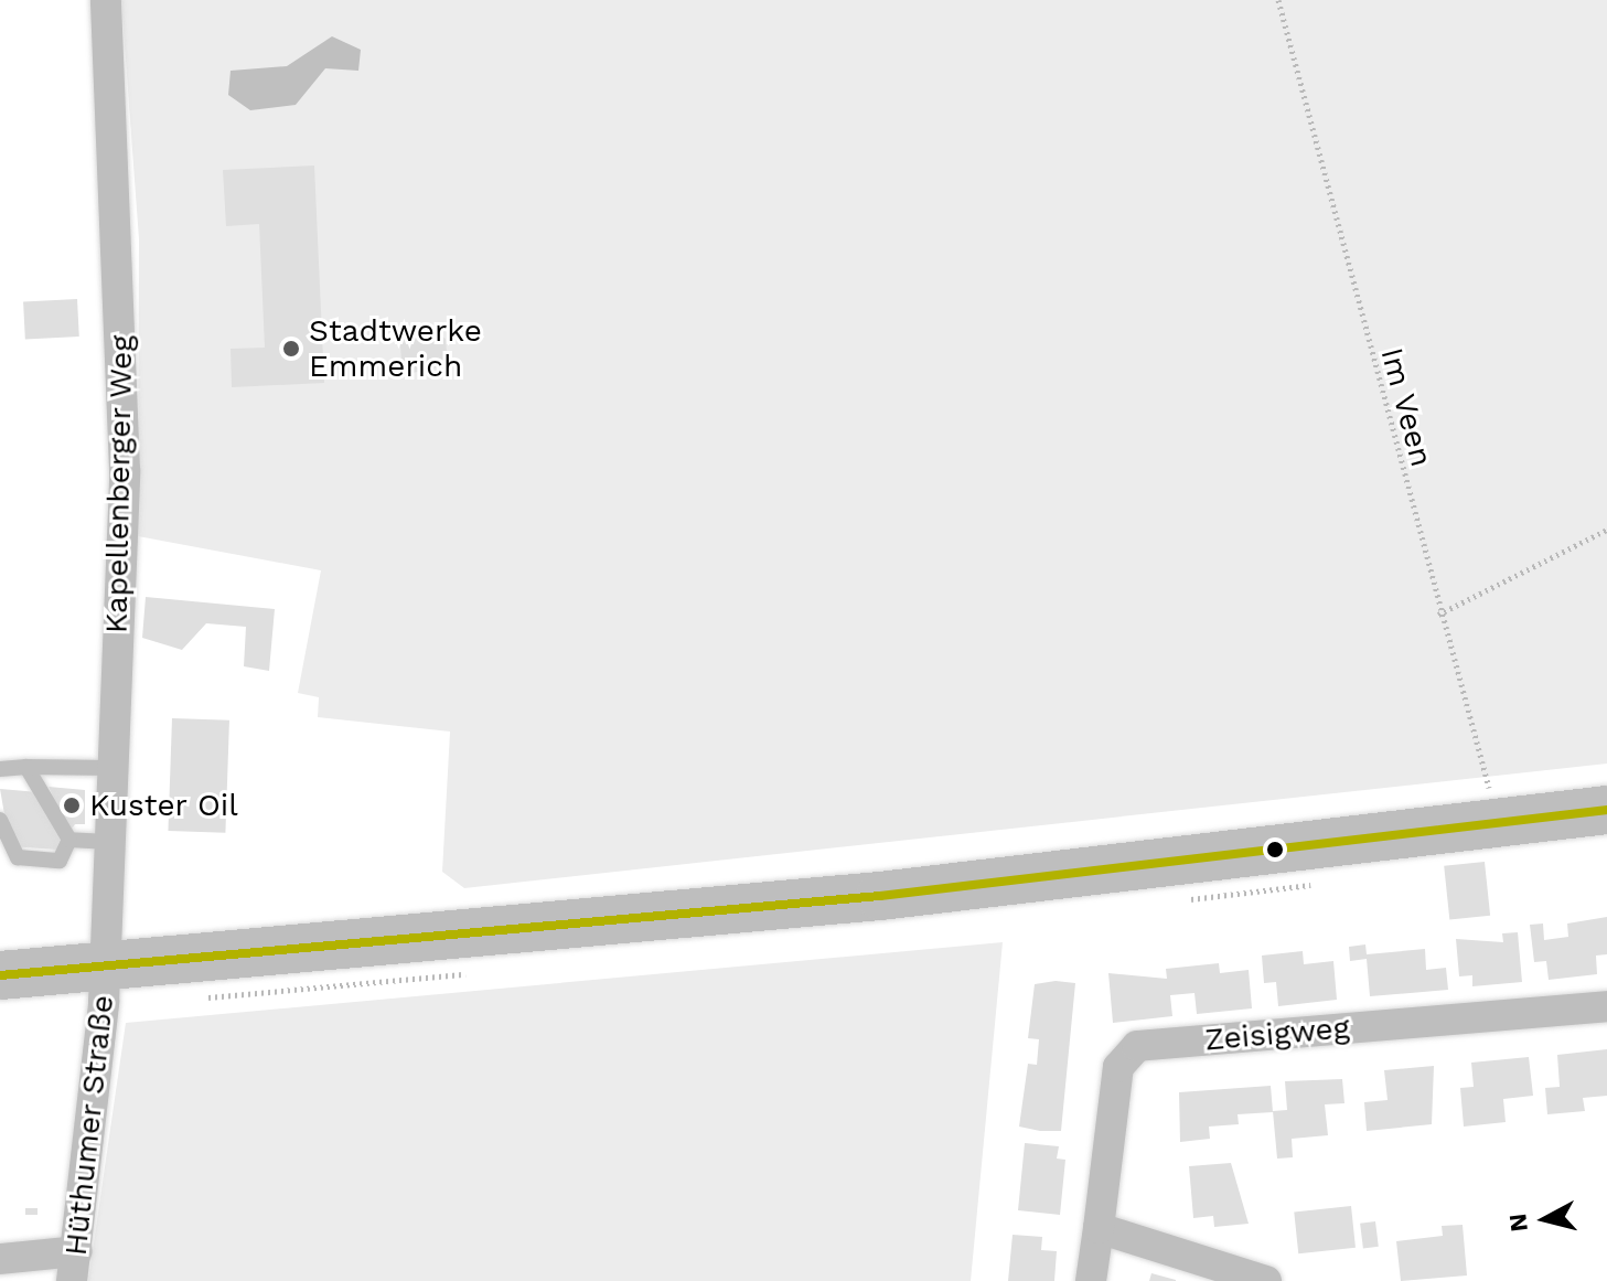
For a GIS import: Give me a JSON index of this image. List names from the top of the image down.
{
  "streets": {
    "street": ["Kapellenberger Weg", "Zeisigweg", "Hüthumer Straße"],
    "path": ["Im Veen"]
  },
  "crossings": [
    ["Kapellenberger Weg", "Hüthumer Straße"]
  ],
  "places": ["Stadtwerke Emmerich", "Kuster Oil"],
  "north": "left"
}
